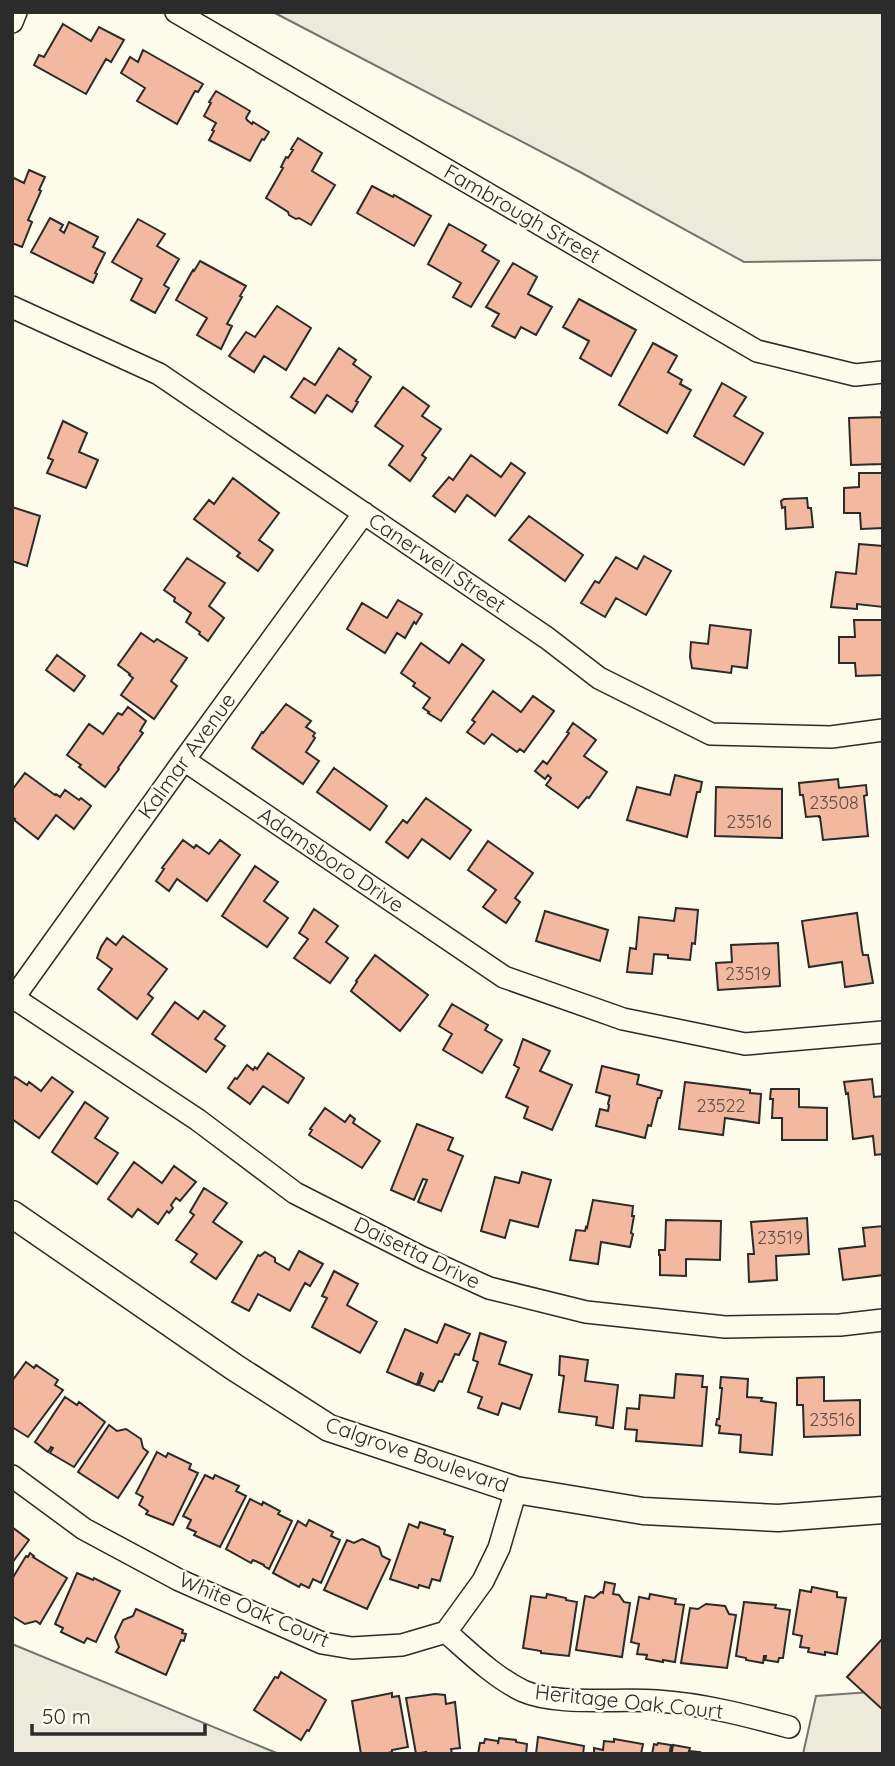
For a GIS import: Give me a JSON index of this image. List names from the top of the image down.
{
  "streets": {
    "street": [
      "Fambrough Street",
      "Canerwell Street",
      "Kalmar Avenue",
      "Adamsboro Drive",
      "Daisetta Drive",
      "Calgrove Boulevard",
      "White Oak Court",
      "Heritage Oak Court"
    ]
  },
  "crossings": [
    ["Canerwell Street", "Kalmar Avenue"],
    ["Kalmar Avenue", "Adamsboro Drive"],
    ["Kalmar Avenue", "Daisetta Drive"],
    ["White Oak Court", "Heritage Oak Court"]
  ],
  "house_numbers": [
    "23508",
    "23516",
    "23519",
    "23522",
    "23519",
    "23516"
  ],
  "scale_bar": "50 m"
}
